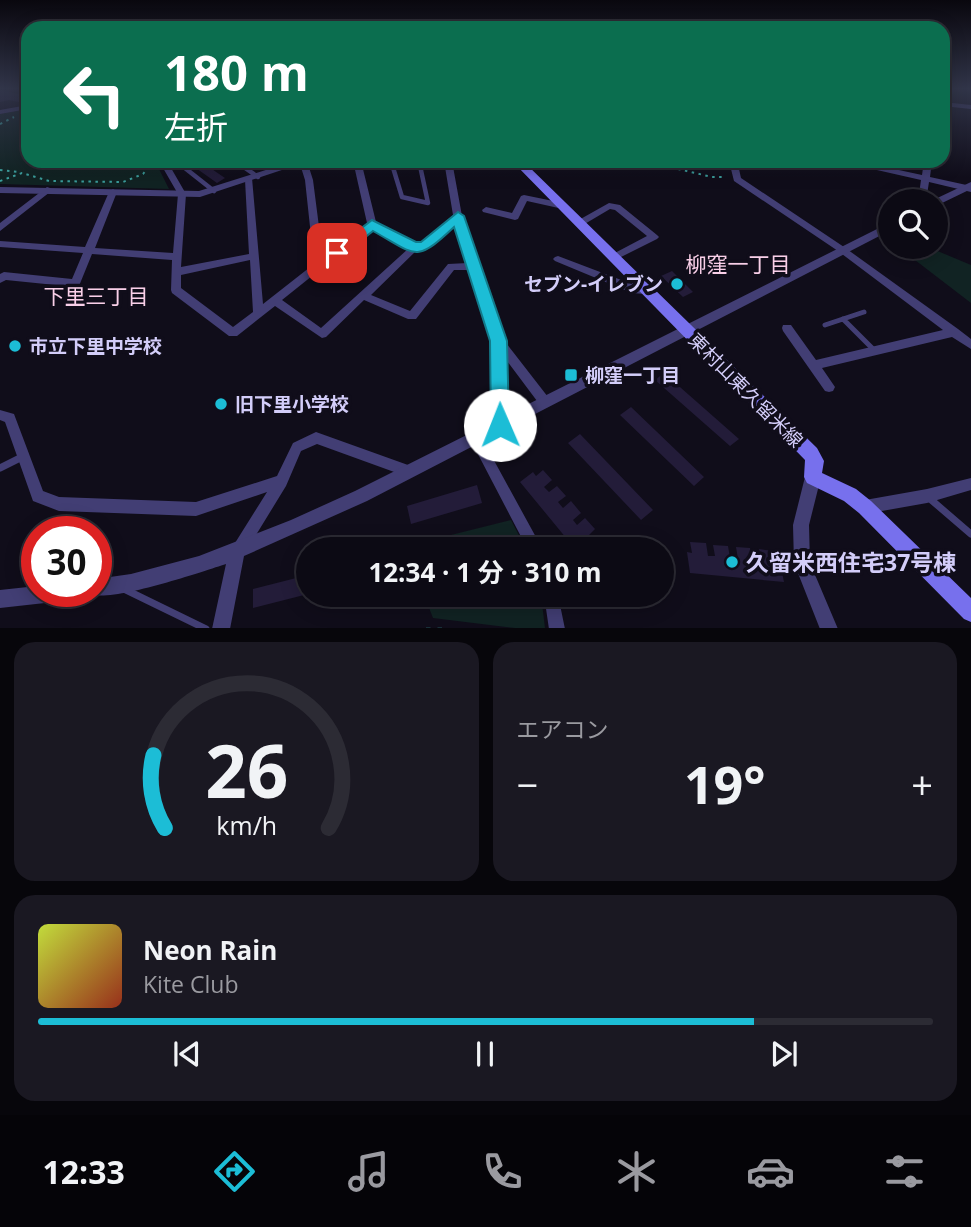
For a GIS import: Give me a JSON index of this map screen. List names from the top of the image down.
{
  "streets": {
    "main road": ["東村山東久留米線"]
  },
  "districts": ["柳窪一丁目", "下里三丁目"],
  "places": {
    "other": [
      "セブン-イレブン",
      "市立下里中学校",
      "旧下里小学校",
      "久留米西住宅37号棟"
    ],
    "transit": ["柳窪一丁目"]
  },
  "page": {
    "turn": ["180 m", "左折"],
    "limit": "30",
    "trip": "12:34 · 1 分 · 310 m",
    "tile": "エアコン",
    "heat": ["−", "19°", "+"],
    "song": ["Neon Rain", "Kite Club"],
    "tabs": "12:33",
    "gauge": ["26", "km/h"]
  }
}
